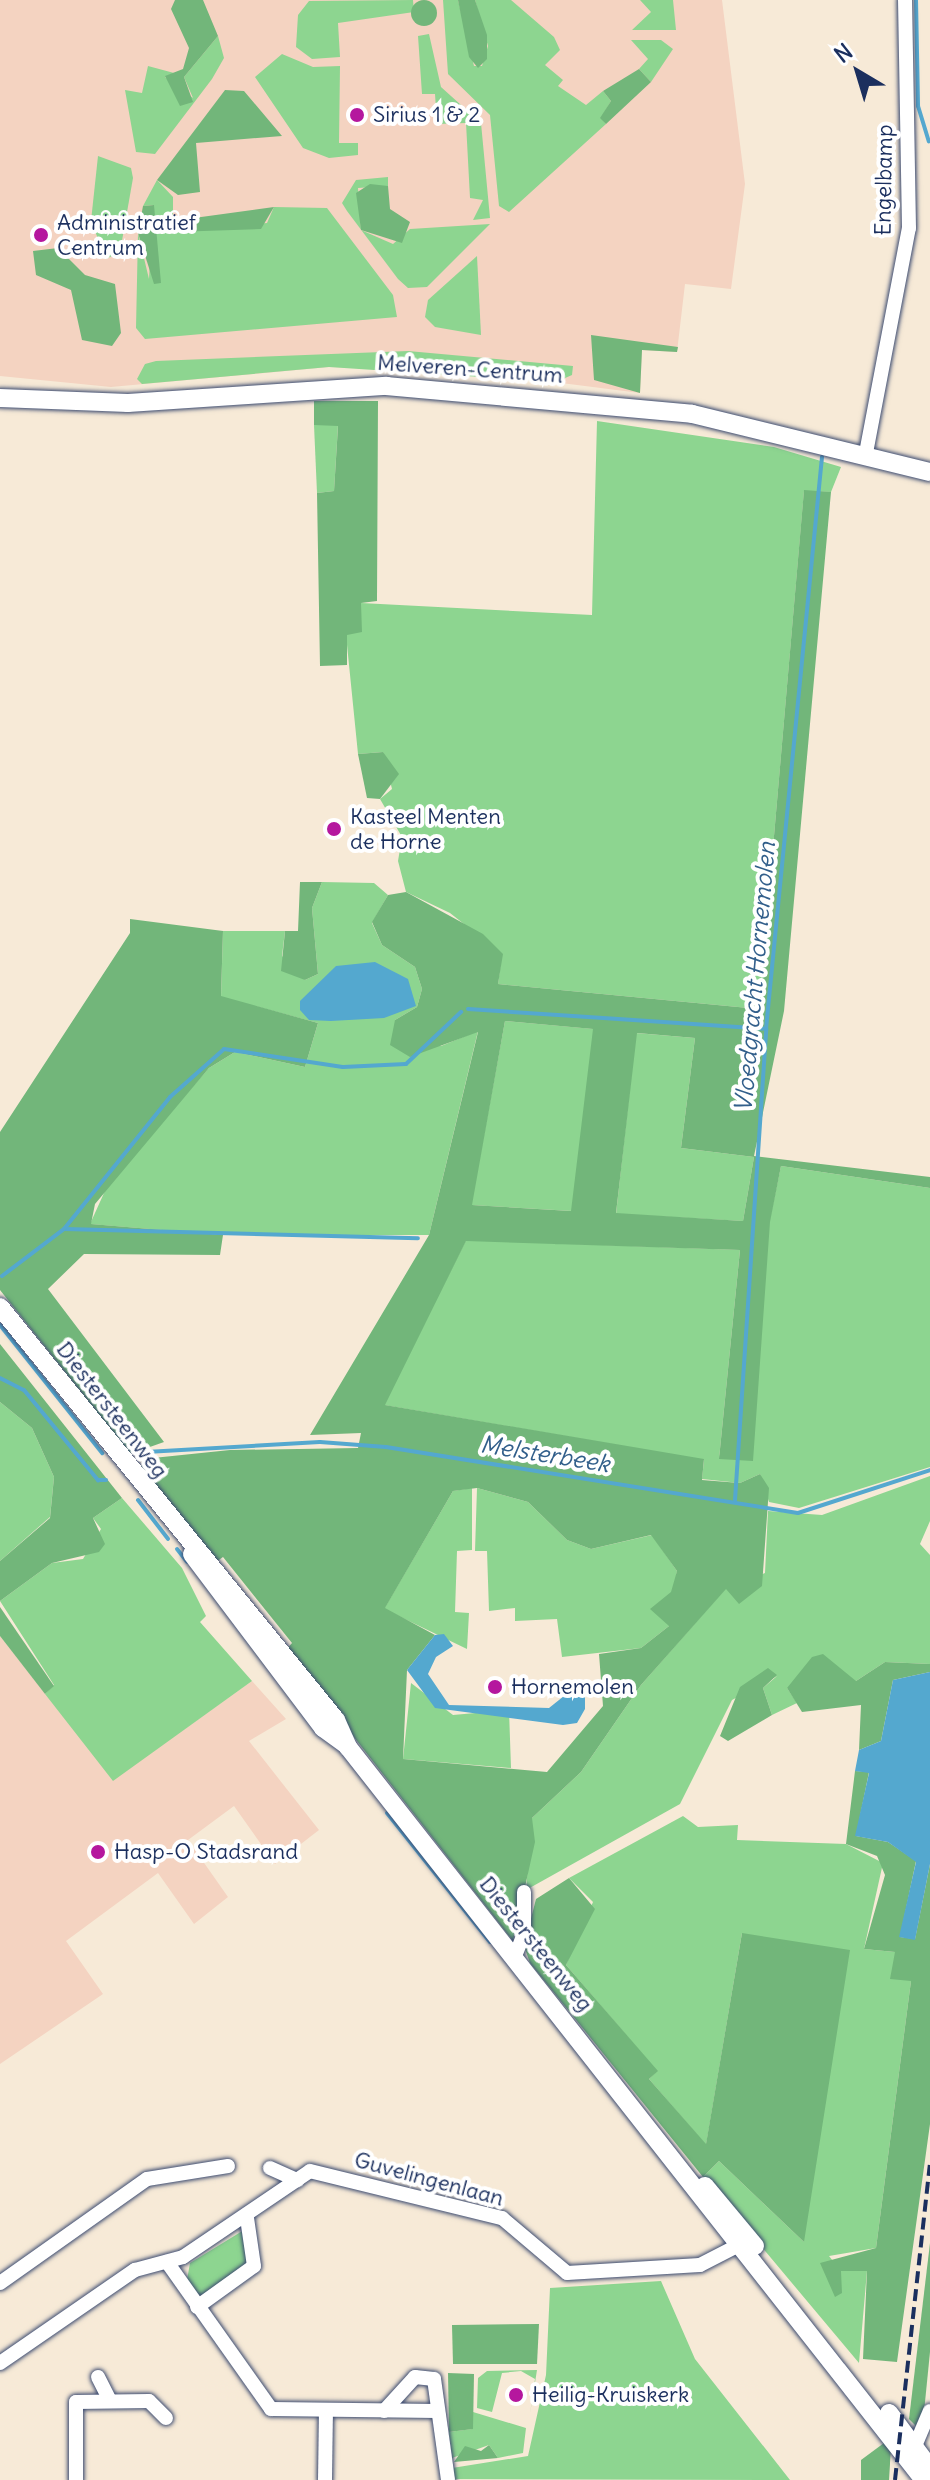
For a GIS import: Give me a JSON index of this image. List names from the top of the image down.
{
  "streets": {
    "main road": ["Melveren-Centrum", "Diestersteenweg"],
    "street": ["Engelbamp", "Guvelingenlaan"]
  },
  "crossings": [
    ["Engelbamp", "Melveren-Centrum"],
    ["Diestersteenweg", "Guvelingenlaan"]
  ],
  "water": ["Vloedgracht Hornemolen", "Melsterbeek"],
  "places": [
    "Sirius 1 & 2",
    "Administratief Centrum",
    "Kasteel Menten de Horne",
    "Hornemolen",
    "Hasp-O Stadsrand",
    "Heilig-Kruiskerk"
  ],
  "north": "top left"
}
